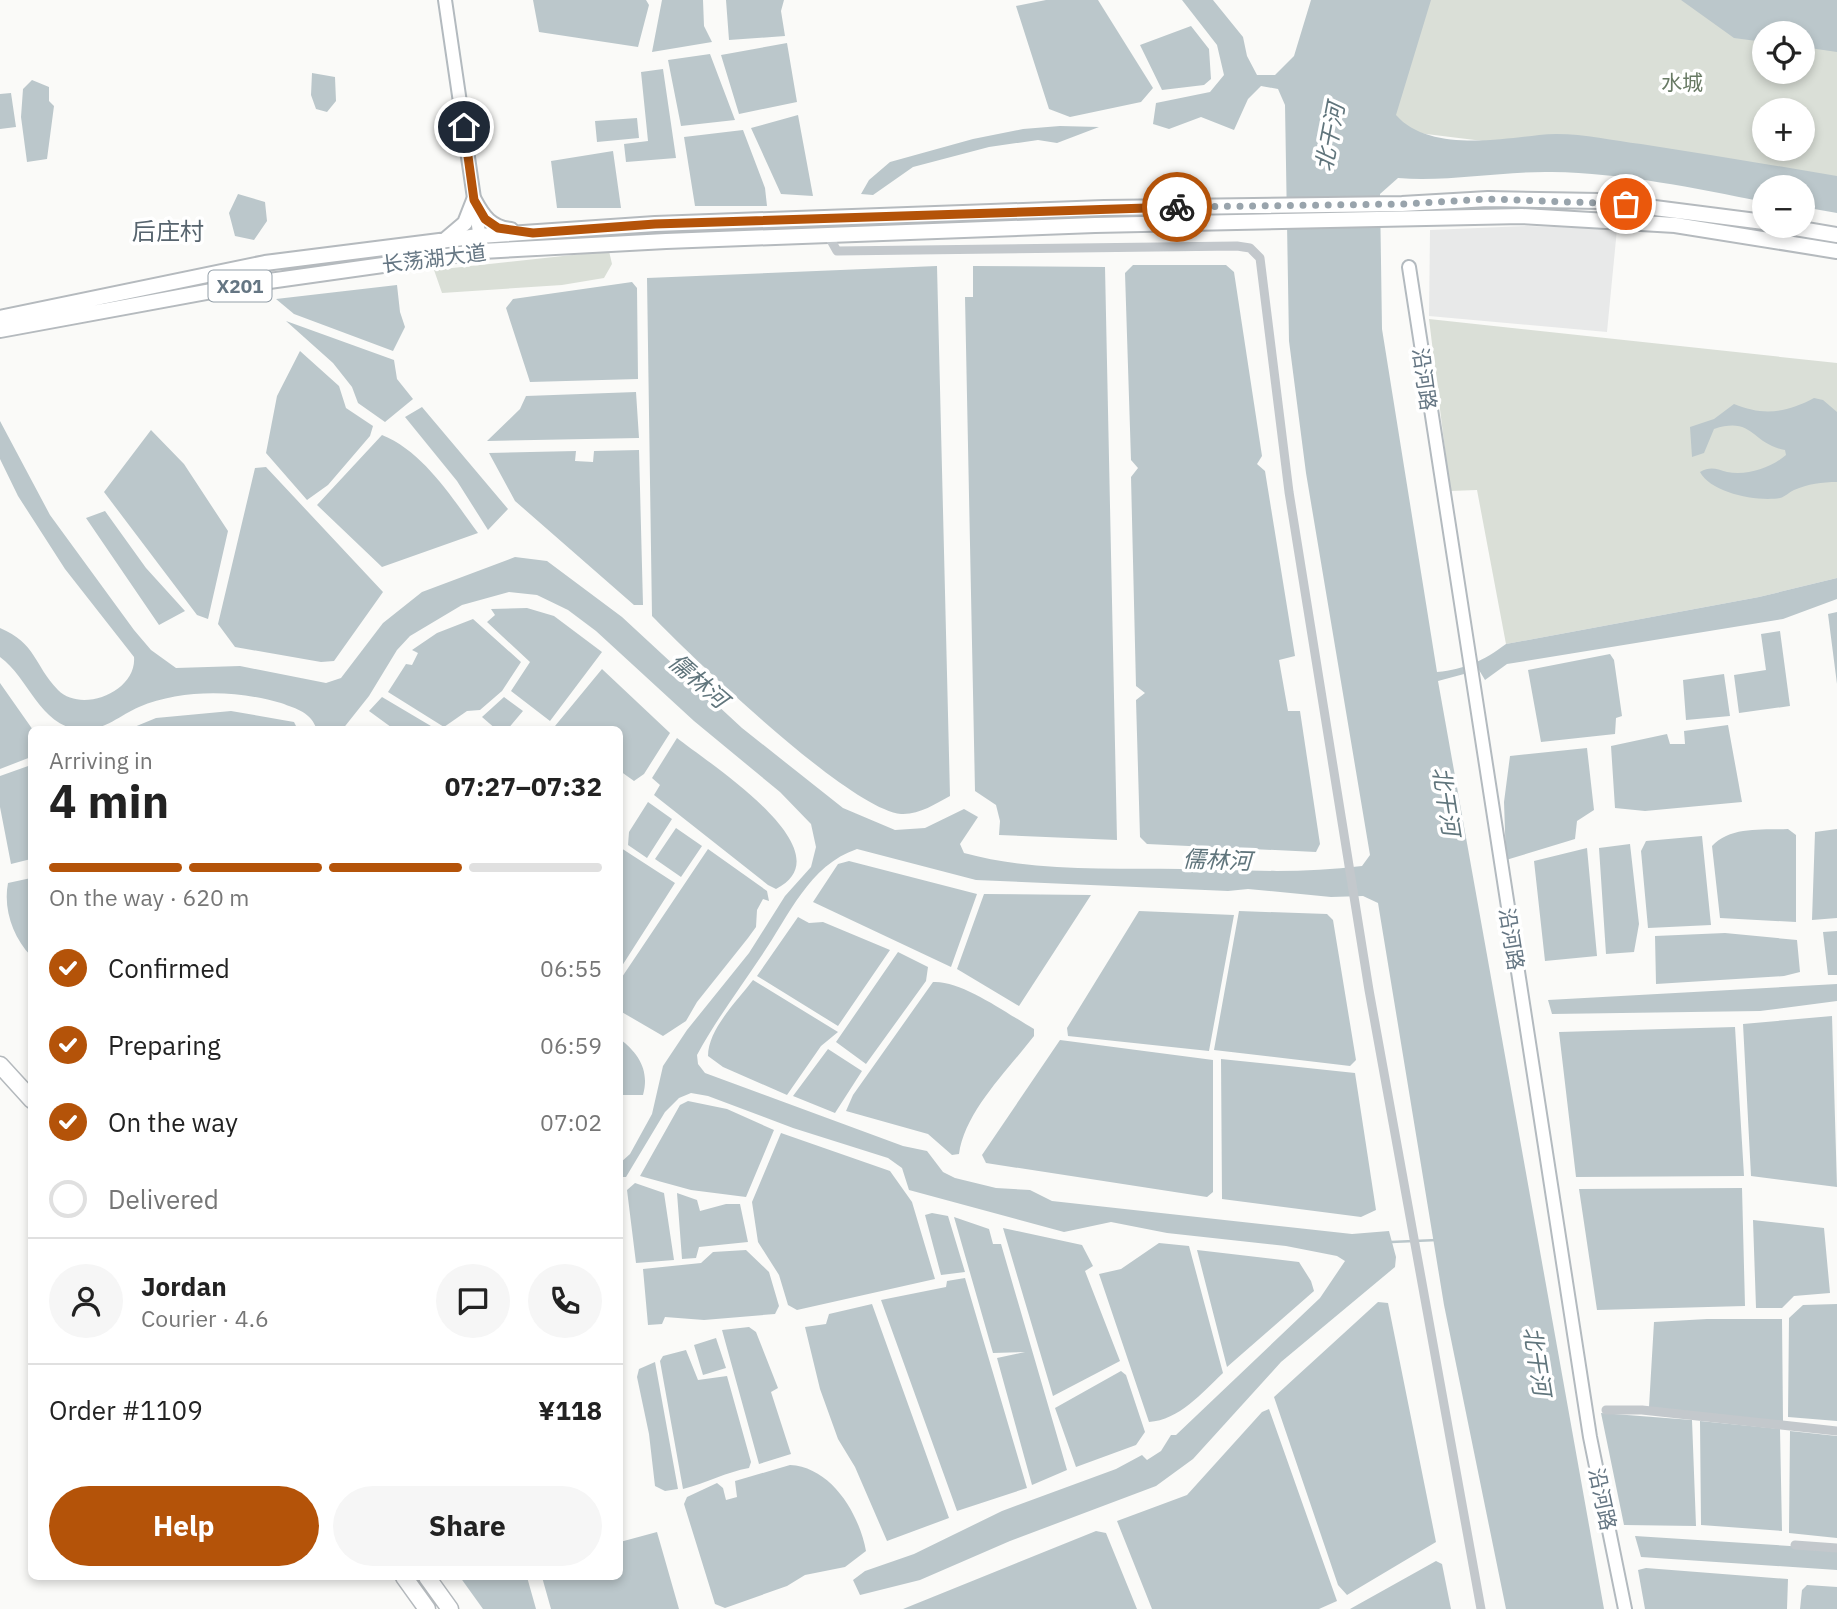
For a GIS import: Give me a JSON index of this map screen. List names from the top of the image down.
{
  "streets": {
    "main road": ["长荡湖大道", "X201"],
    "street": ["沿河路"]
  },
  "districts": ["后庄村"],
  "water": ["北干河", "儒林河"],
  "parks": ["水城"],
  "page": {
    "map_buttons": ["+", "−"],
    "heading": ["4 min", "Arriving in", "07:27–07:32"],
    "panel": [
      "Jordan",
      "Courier · 4.6",
      "Order #1109",
      "¥118"
    ],
    "bar": "On the way · 620 m",
    "list": [
      ["Confirmed", "06:55"],
      ["Preparing", "06:59"],
      ["On the way", "07:02"],
      "Delivered"
    ],
    "buttons": ["Help", "Share"]
  }
}
